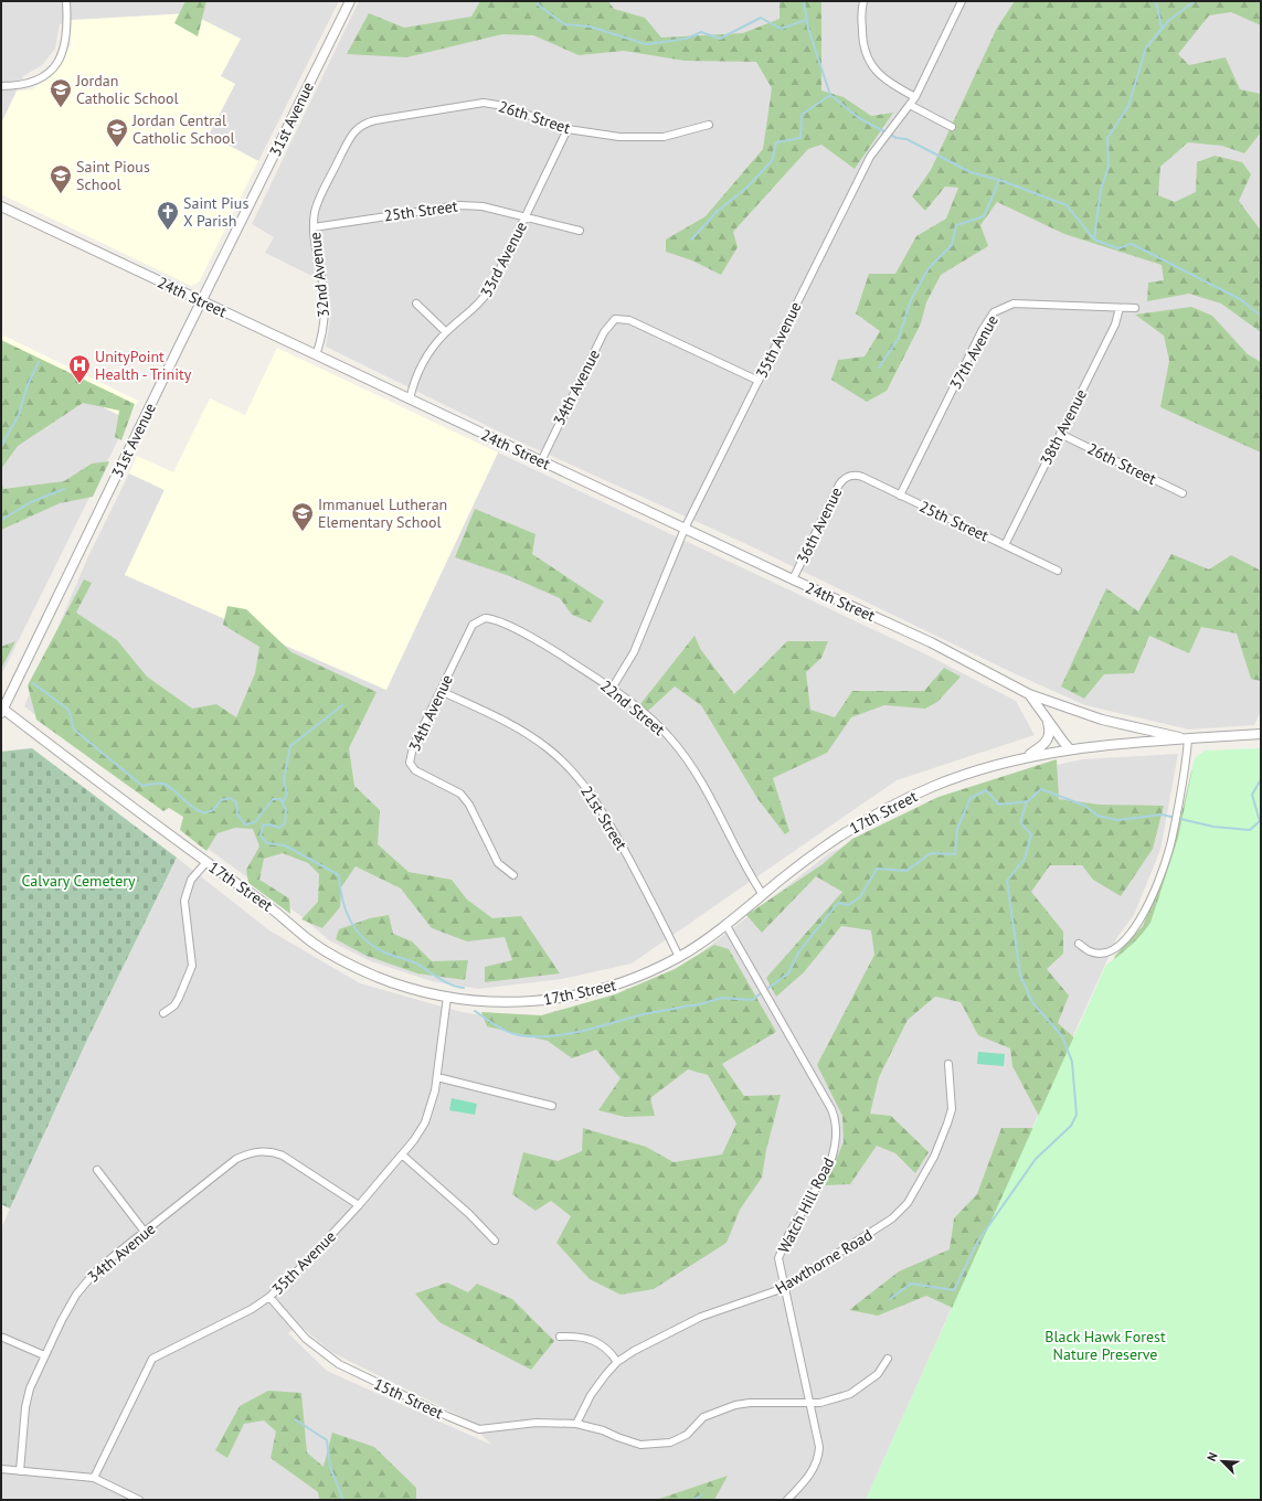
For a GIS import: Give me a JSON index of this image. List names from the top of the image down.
{
  "streets": {
    "street": [
      "26th Street",
      "31st Avenue",
      "25th Street",
      "33rd Avenue",
      "32nd Avenue",
      "24th Street",
      "35th Avenue",
      "37th Avenue",
      "34th Avenue",
      "38th Avenue",
      "36th Avenue",
      "22nd Street",
      "17th Street",
      "21st Street",
      "Watch Hill Road",
      "Hawthorne Road",
      "15th Street"
    ]
  },
  "crossings": [
    ["26th Street", "33rd Avenue"],
    ["26th Street", "32nd Avenue"],
    ["26th Street", "38th Avenue"],
    ["31st Avenue", "24th Street"],
    ["31st Avenue", "17th Street"],
    ["25th Street", "33rd Avenue"],
    ["25th Street", "32nd Avenue"],
    ["25th Street", "37th Avenue"],
    ["25th Street", "38th Avenue"],
    ["25th Street", "36th Avenue"],
    ["33rd Avenue", "24th Street"],
    ["32nd Avenue", "24th Street"],
    ["24th Street", "35th Avenue"],
    ["24th Street", "34th Avenue"],
    ["24th Street", "36th Avenue"],
    ["24th Street", "17th Street"],
    ["35th Avenue", "34th Avenue"],
    ["35th Avenue", "22nd Street"],
    ["35th Avenue", "17th Street"],
    ["35th Avenue", "15th Street"],
    ["37th Avenue", "38th Avenue"],
    ["34th Avenue", "22nd Street"],
    ["34th Avenue", "21st Street"],
    ["22nd Street", "17th Street"],
    ["17th Street", "21st Street"],
    ["17th Street", "Watch Hill Road"],
    ["Watch Hill Road", "Hawthorne Road"],
    ["Watch Hill Road", "15th Street"],
    ["Hawthorne Road", "15th Street"]
  ],
  "parks": ["Calvary Cemetery", "Black Hawk Forest Nature Preserve"],
  "places": {
    "school or university": [
      "Jordan Catholic School",
      "Jordan Central Catholic School",
      "Saint Pious School",
      "Immanuel Lutheran Elementary School"
    ],
    "church": ["Saint Pius X Parish"],
    "hospital": ["UnityPoint Health - Trinity"]
  },
  "north": "top left"
}
